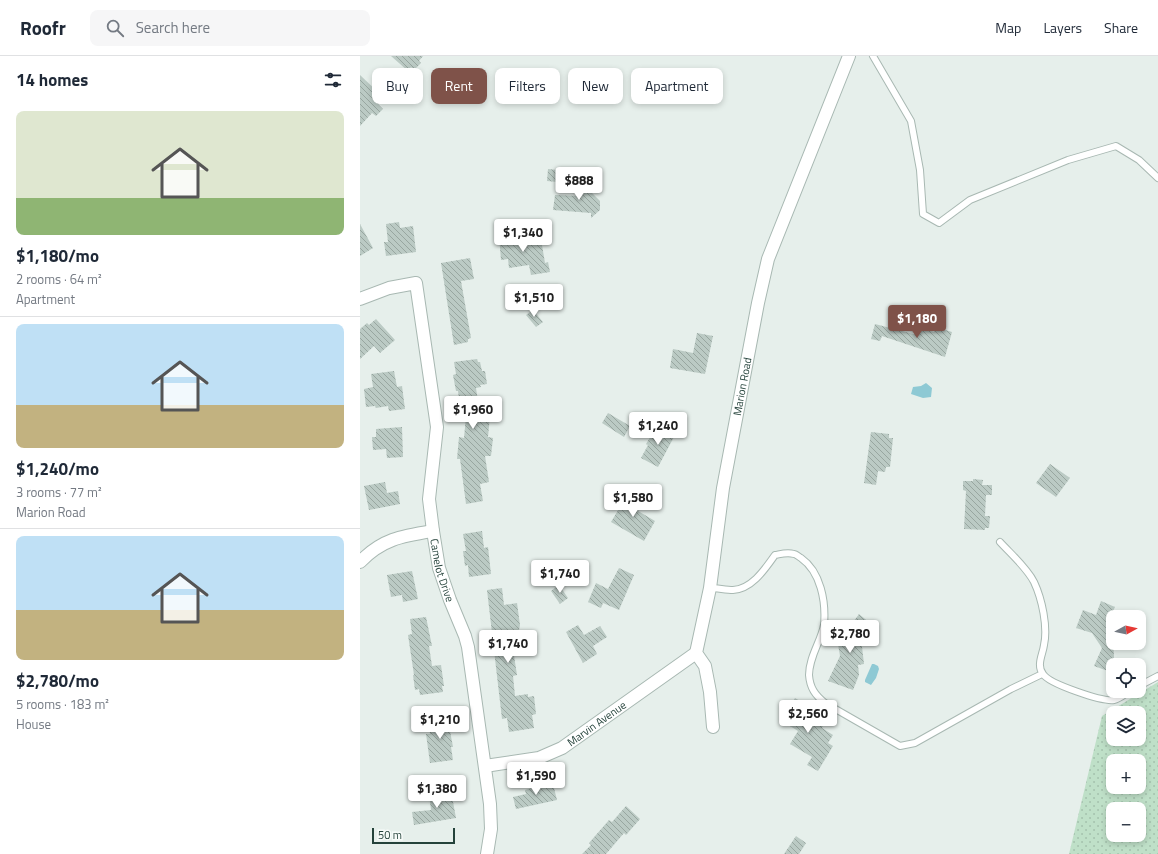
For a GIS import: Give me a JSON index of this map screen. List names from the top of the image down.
{
  "streets": {
    "street": ["Marion Road", "Camelot Drive", "Marvin Avenue"]
  },
  "crossings": [
    ["Marion Road", "Marvin Avenue"],
    ["Camelot Drive", "Marvin Avenue"]
  ],
  "scale_bar": "50 m",
  "north": "right",
  "page": {
    "header": "Roofr",
    "search": "Search here",
    "nav": ["Map", "Layers", "Share"],
    "heading": "14 homes",
    "chip": [
      "Buy",
      "Rent",
      "Filters",
      "New",
      "Apartment"
    ],
    "list": [
      {
        "name": "$1,180/mo",
        "note": "2 rooms · 64 m² · Apartment"
      },
      {
        "name": "$1,240/mo",
        "note": "3 rooms · 77 m² · Marion Road"
      },
      {
        "name": "$2,780/mo",
        "note": "5 rooms · 183 m² · House"
      }
    ],
    "price": [
      "$888",
      "$1,340",
      "$1,510",
      "$1,180",
      "$1,960",
      "$1,240",
      "$1,580",
      "$1,740",
      "$2,780",
      "$1,740",
      "$2,560",
      "$1,210",
      "$1,590",
      "$1,380"
    ],
    "map_buttons": ["+", "−"],
    "scale": "50 m"
  }
}
